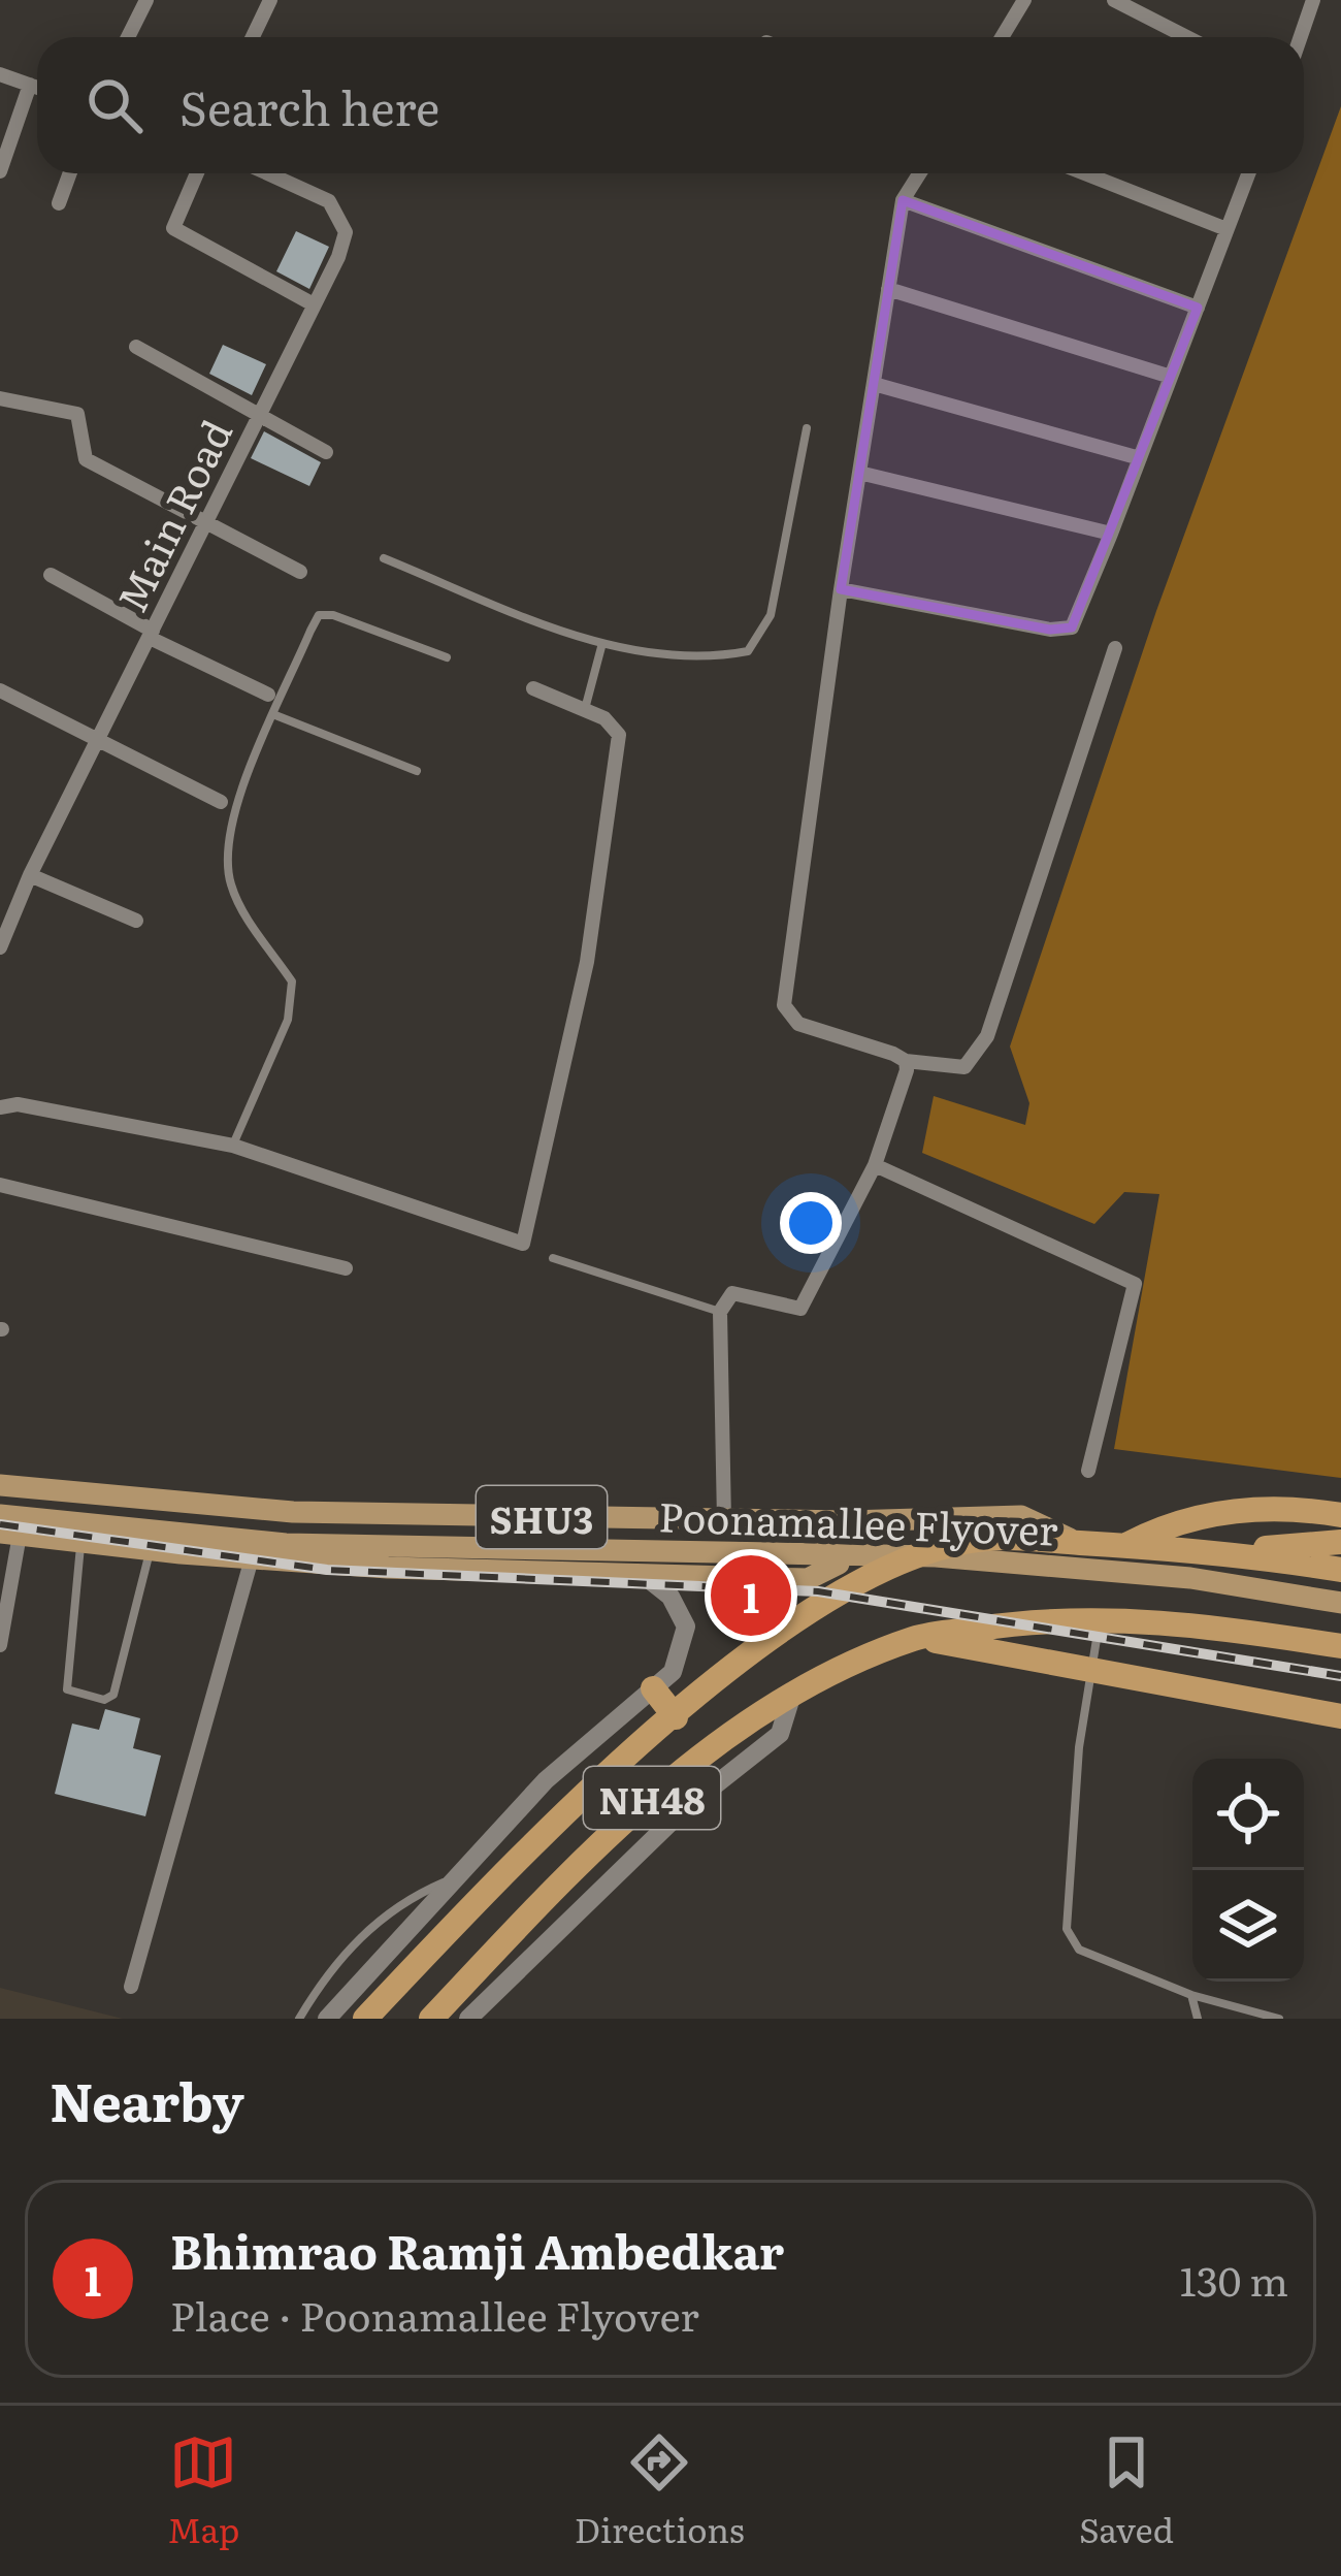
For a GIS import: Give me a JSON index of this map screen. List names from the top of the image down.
{
  "streets": {
    "highway": ["NH48"],
    "main road": ["SHU3", "Poonamallee Flyover"],
    "street": ["Main Road"]
  },
  "crossings": [
    ["SHU3", "NH48"]
  ],
  "page": {
    "search": "Search here",
    "pins": "1",
    "heading": "Nearby",
    "list": [
      {
        "mark": "1",
        "name": "Bhimrao Ramji Ambedkar",
        "note": "Place · Poonamallee Flyover",
        "value": "130 m"
      }
    ],
    "nav": ["Map", "Directions", "Saved"]
  }
}
